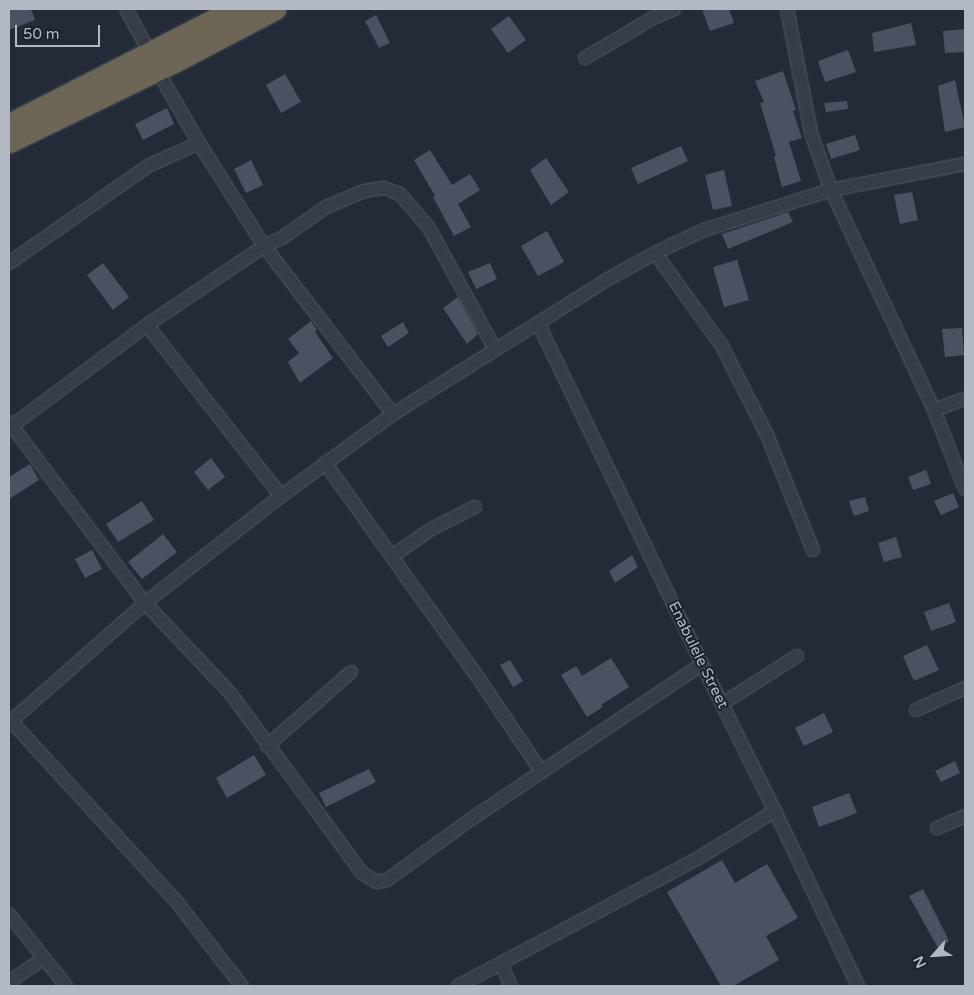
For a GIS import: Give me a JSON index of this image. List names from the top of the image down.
{
  "streets": {
    "street": ["Enabulele Street"]
  },
  "scale_bar": "50 m",
  "north": "bottom left"
}
